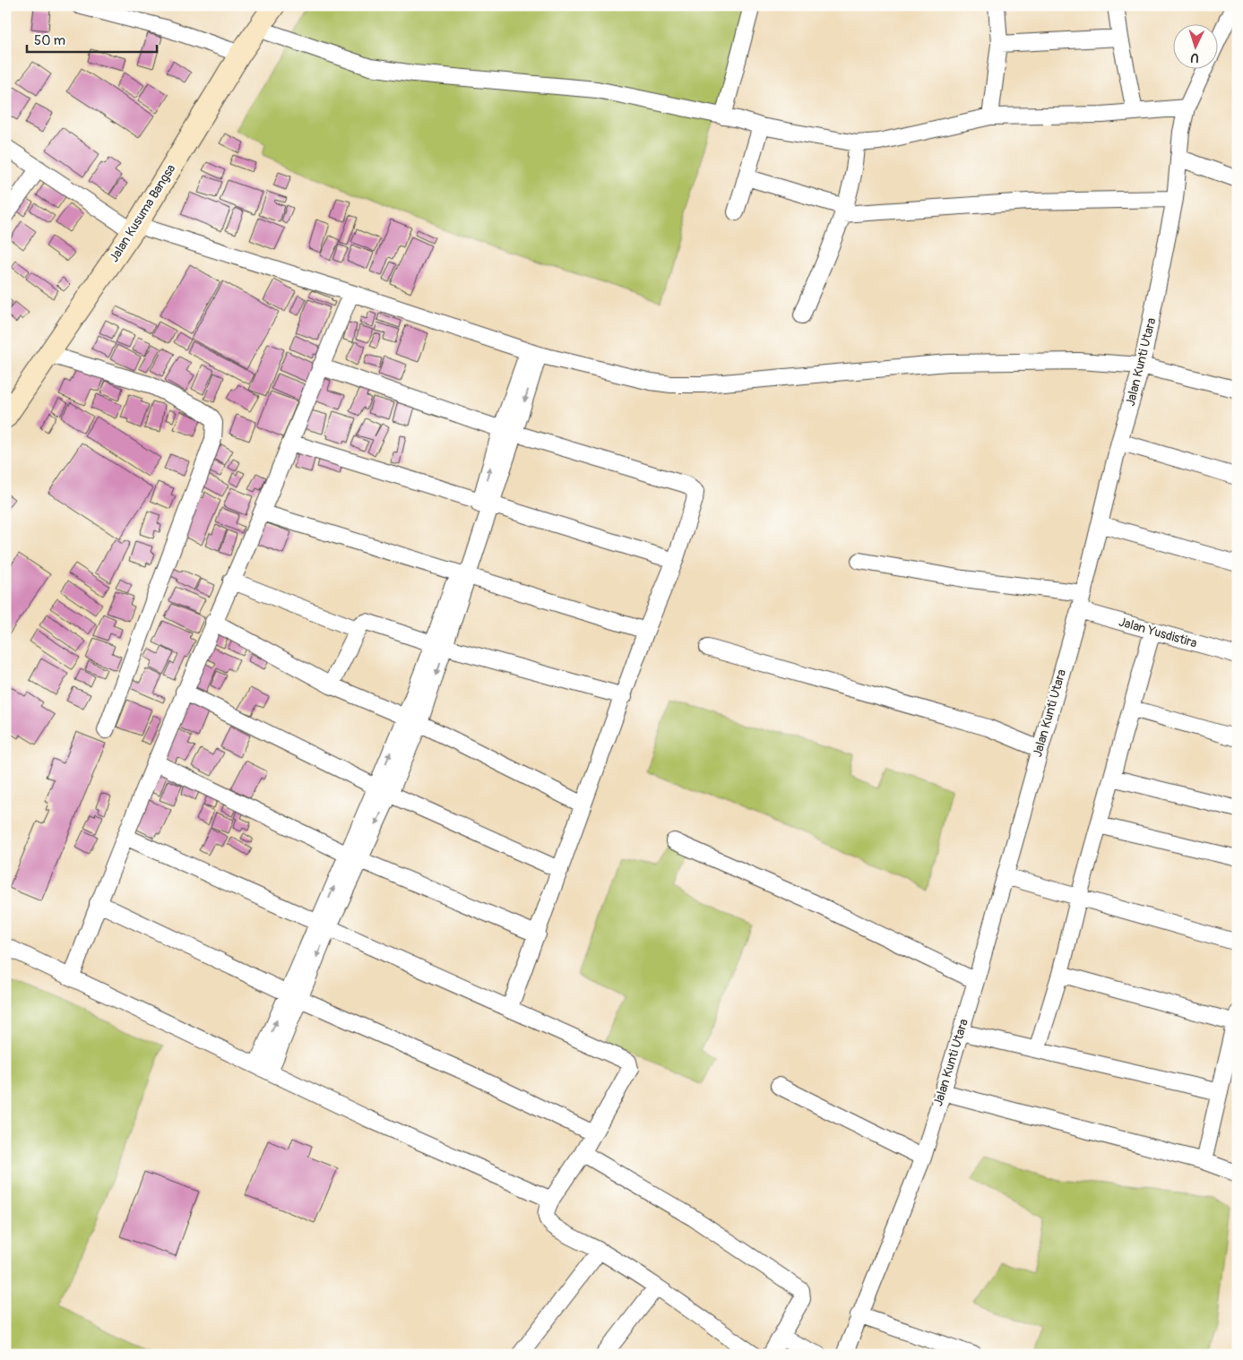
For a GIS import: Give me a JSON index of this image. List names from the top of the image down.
{
  "streets": {
    "street": ["Jalan Kusuma Bangsa", "Jalan Kunti Utara", "Jalan Yusdistira"]
  },
  "crossings": [
    ["Jalan Kunti Utara", "Jalan Yusdistira"]
  ],
  "scale_bar": "50 m",
  "north": "bottom"
}
